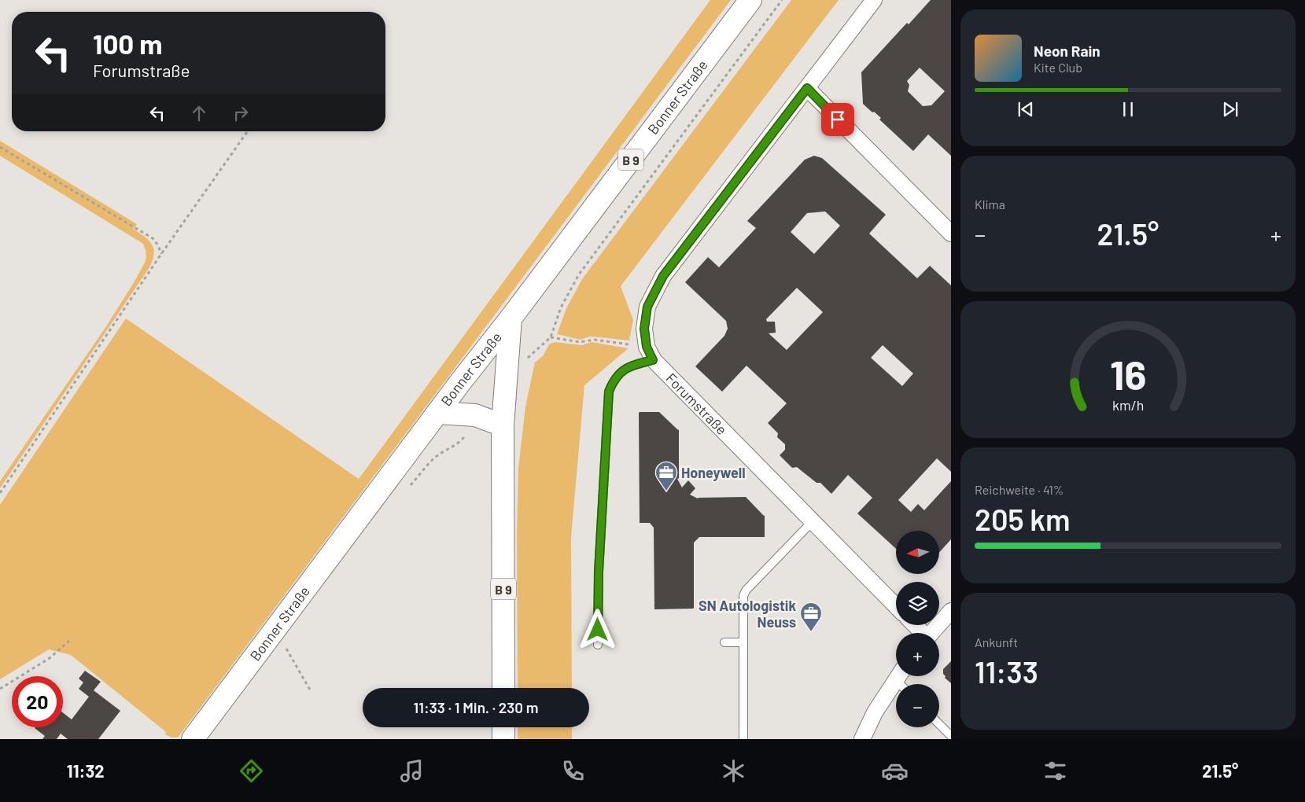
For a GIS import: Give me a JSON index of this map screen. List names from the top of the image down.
{
  "streets": {
    "main road": ["Bonner Straße", "B 9"],
    "street": ["Forumstraße"]
  },
  "crossings": [
    ["Bonner Straße", "B 9"]
  ],
  "places": {
    "office": ["Honeywell", "SN Autologistik Neuss"]
  },
  "north": "left",
  "page": {
    "turn": ["100 m", "Forumstraße"],
    "song": ["Neon Rain", "Kite Club"],
    "tile": [
      "Klima",
      ["Reichweite · 41%", "205 km"],
      ["Ankunft", "11:33"]
    ],
    "heat": ["−", "21.5°", "+"],
    "map_buttons": ["+", "−"],
    "limit": "20",
    "trip": "11:33 · 1 Min. · 230 m",
    "tabs": ["11:32", "21.5°"],
    "gauge": ["16", "km/h"]
  }
}
